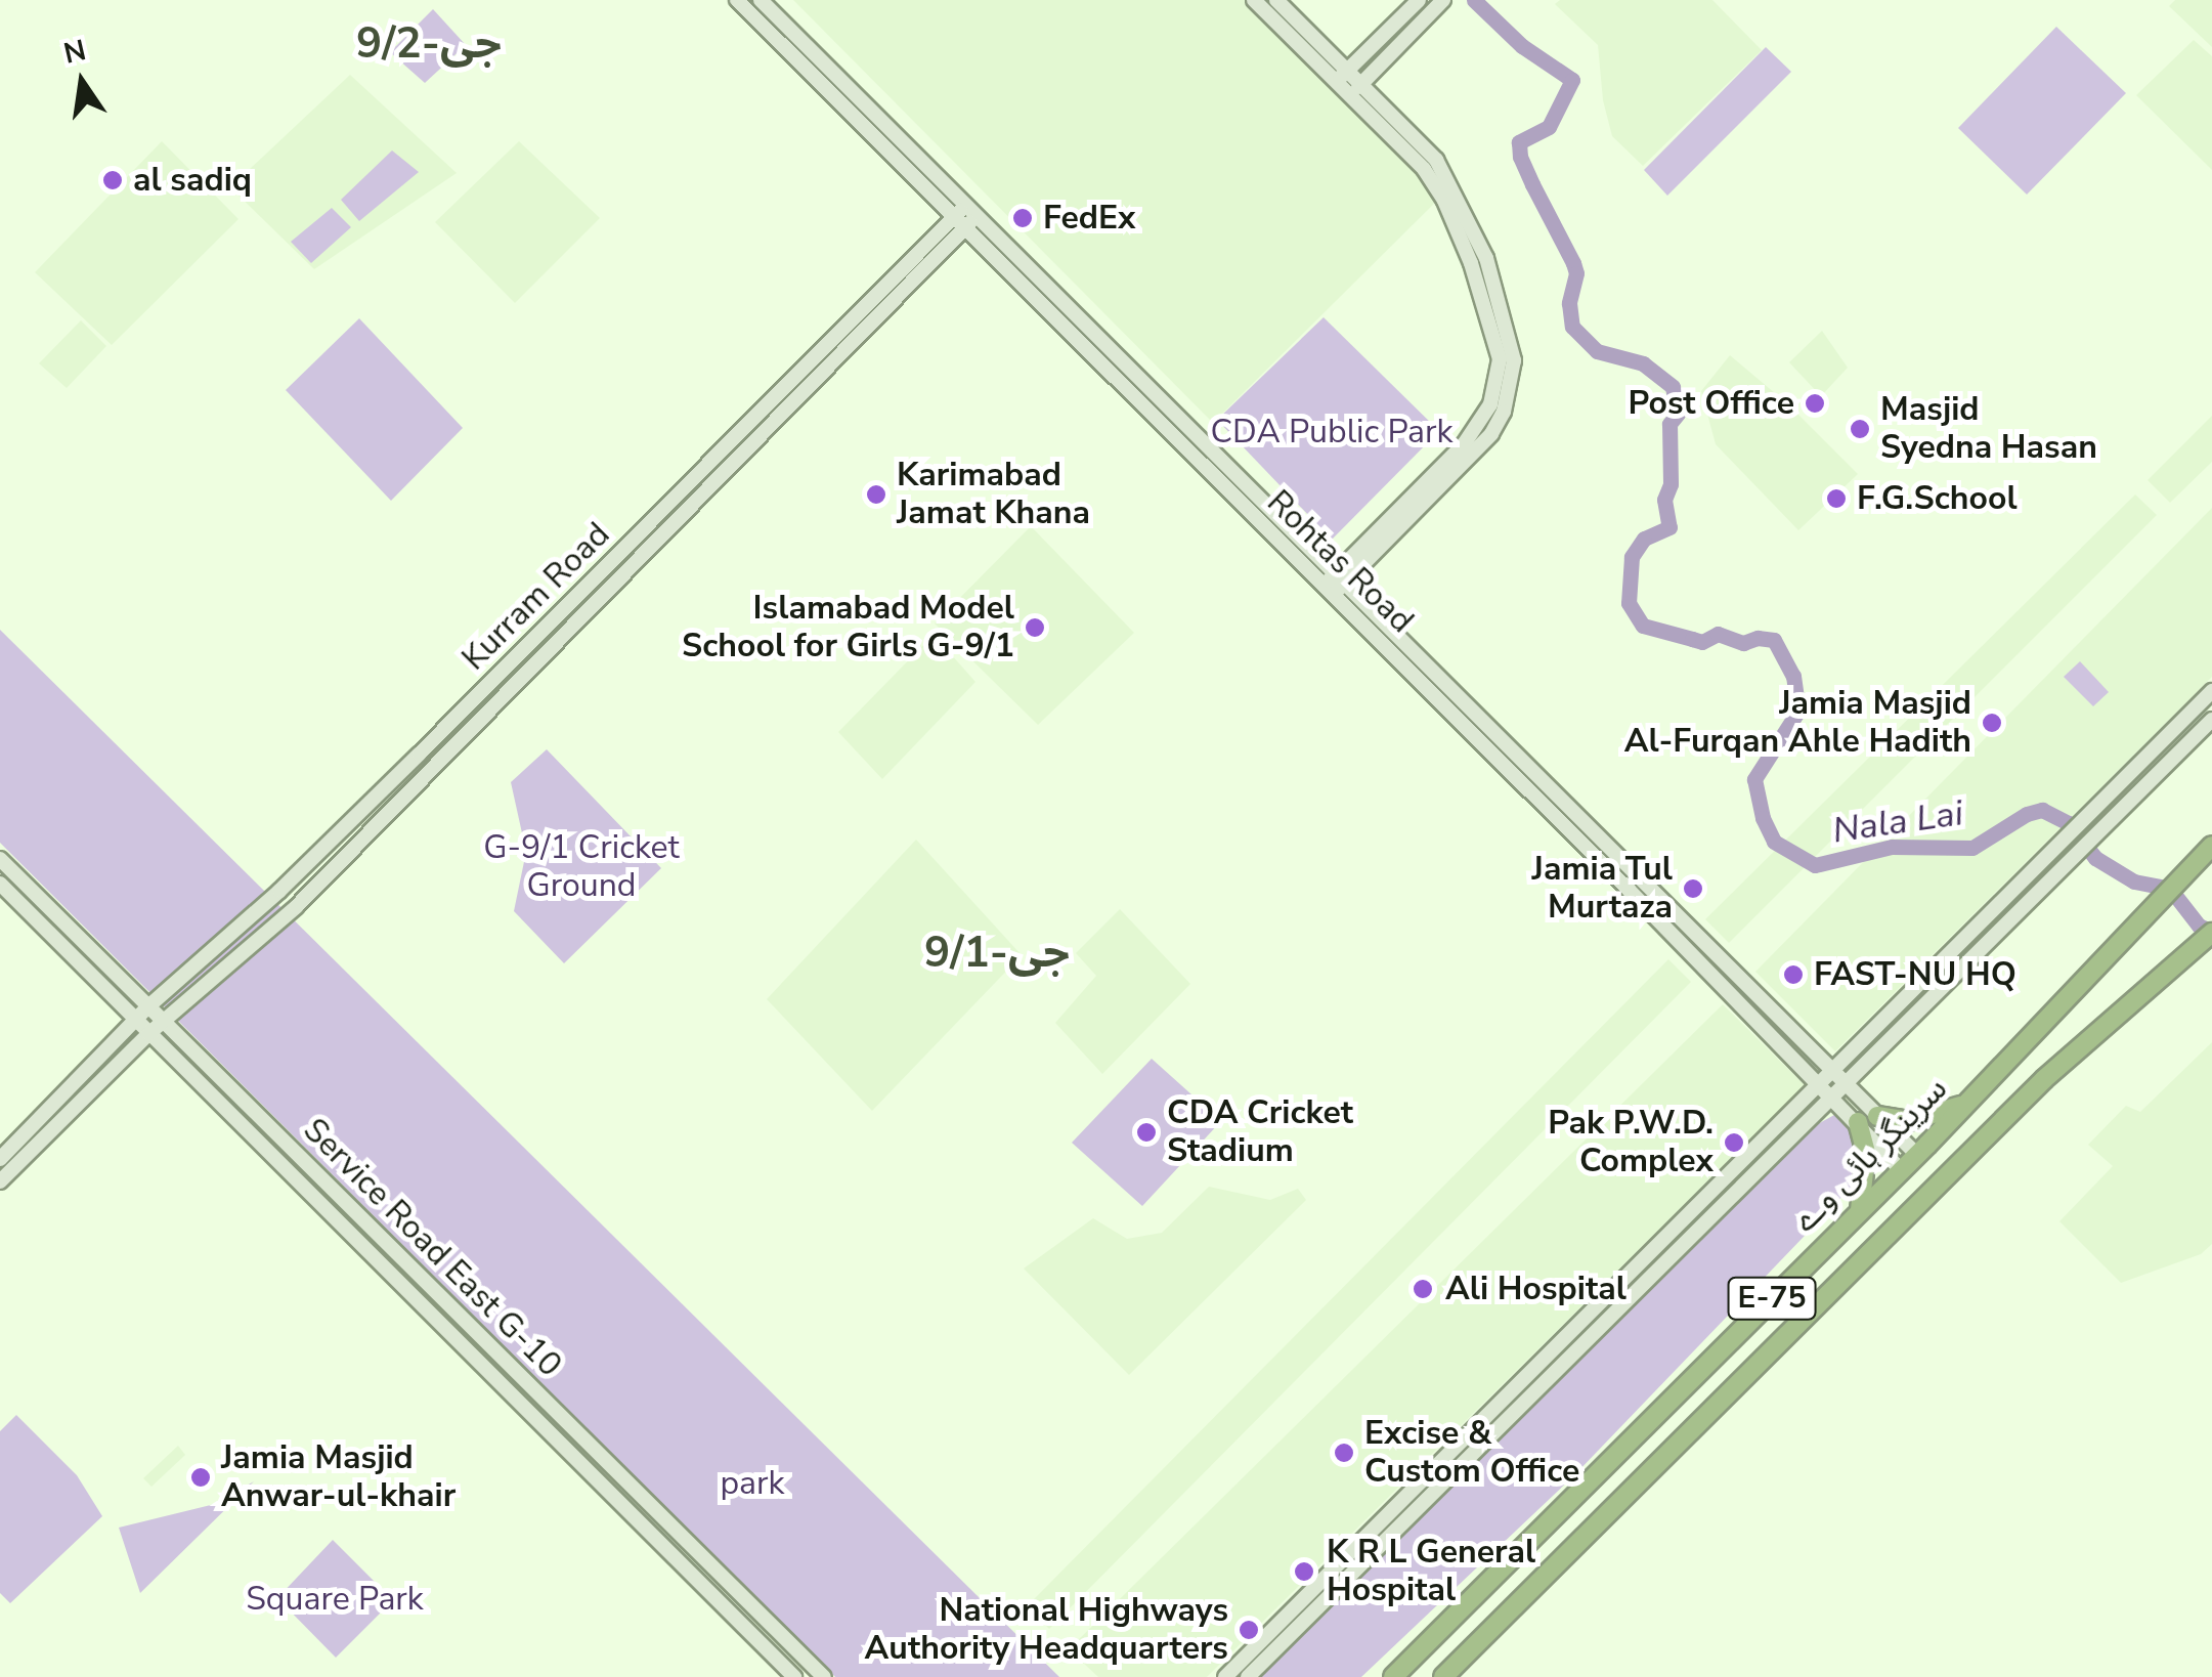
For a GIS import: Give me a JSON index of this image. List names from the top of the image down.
{
  "streets": {
    "highway": ["سرینگر ہائی وے", "E-75"],
    "main road": ["Rohtas Road", "Kurram Road", "Service Road East G-10"]
  },
  "crossings": [
    ["Rohtas Road", "Kurram Road"],
    ["Kurram Road", "Service Road East G-10"]
  ],
  "districts": ["جی-9/2", "جی-9/1"],
  "water": ["Nala Lai"],
  "parks": [
    "CDA Public Park",
    "G-9/1 Cricket Ground",
    "park",
    "Square Park"
  ],
  "places": [
    "al sadiq",
    "FedEx",
    "Post Office",
    "Masjid Syedna Hasan",
    "Karimabad Jamat Khana",
    "F.G.School",
    "Islamabad Model School for Girls G-9/1",
    "Jamia Masjid Al-Furqan Ahle Hadith",
    "Jamia Tul Murtaza",
    "FAST-NU HQ",
    "CDA Cricket Stadium",
    "Pak P.W.D. Complex",
    "Ali Hospital",
    "Excise & Custom Office",
    "Jamia Masjid Anwar-ul-khair",
    "K R L General Hospital",
    "National Highways Authority Headquarters"
  ],
  "north": "top"
}
